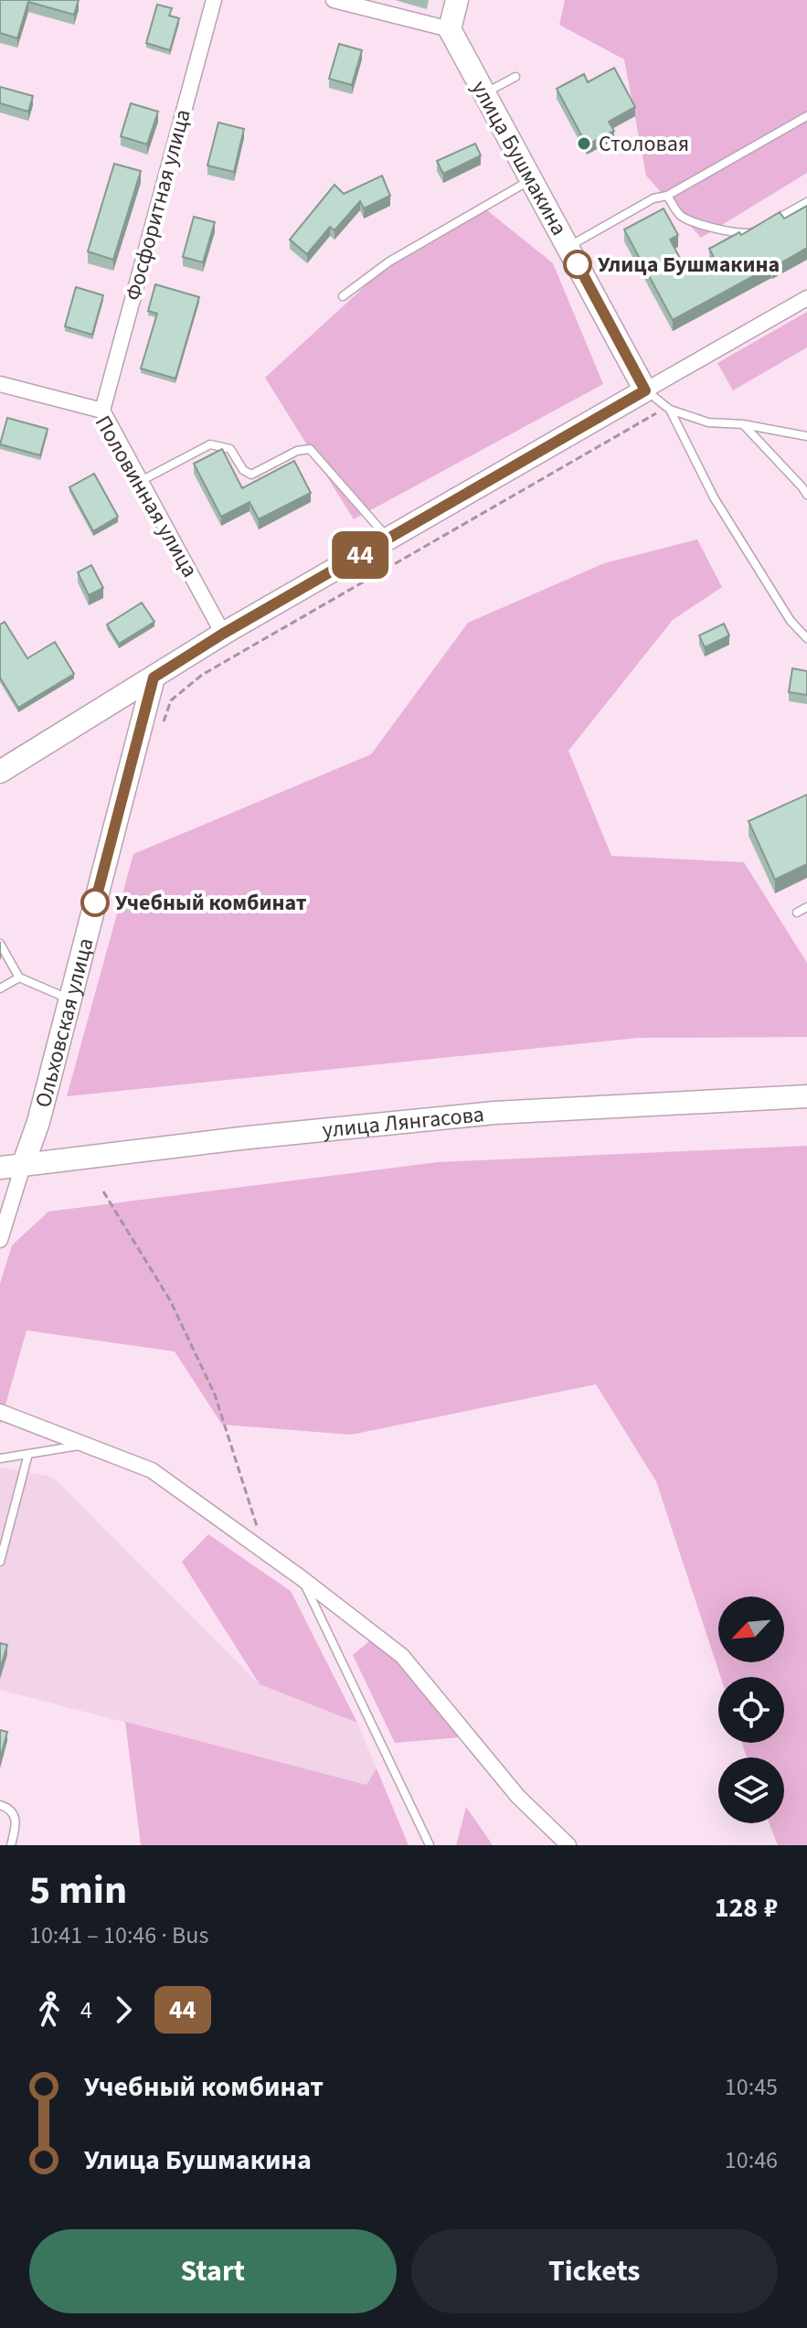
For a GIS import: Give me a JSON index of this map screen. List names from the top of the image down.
{
  "streets": {
    "street": [
      "улица Бушмакина",
      "Фосфоритная улица",
      "Половинная улица",
      "Ольховская улица",
      "улица Лянгасова"
    ]
  },
  "crossings": [
    ["Фосфоритная улица", "Половинная улица"],
    ["Ольховская улица", "улица Лянгасова"]
  ],
  "places": ["Столовая", "Улица Бушмакина", "Учебный комбинат"],
  "lines": ["bus line 44"],
  "north": "bottom left",
  "page": {
    "on_map": "44",
    "heading": ["5 min", "10:41 – 10:46 · Bus", "128 ₽"],
    "legs": ["4", "44"],
    "list": [
      {
        "name": "Учебный комбинат",
        "value": "10:45"
      },
      {
        "name": "Улица Бушмакина",
        "value": "10:46"
      }
    ],
    "buttons": ["Start", "Tickets"]
  }
}
